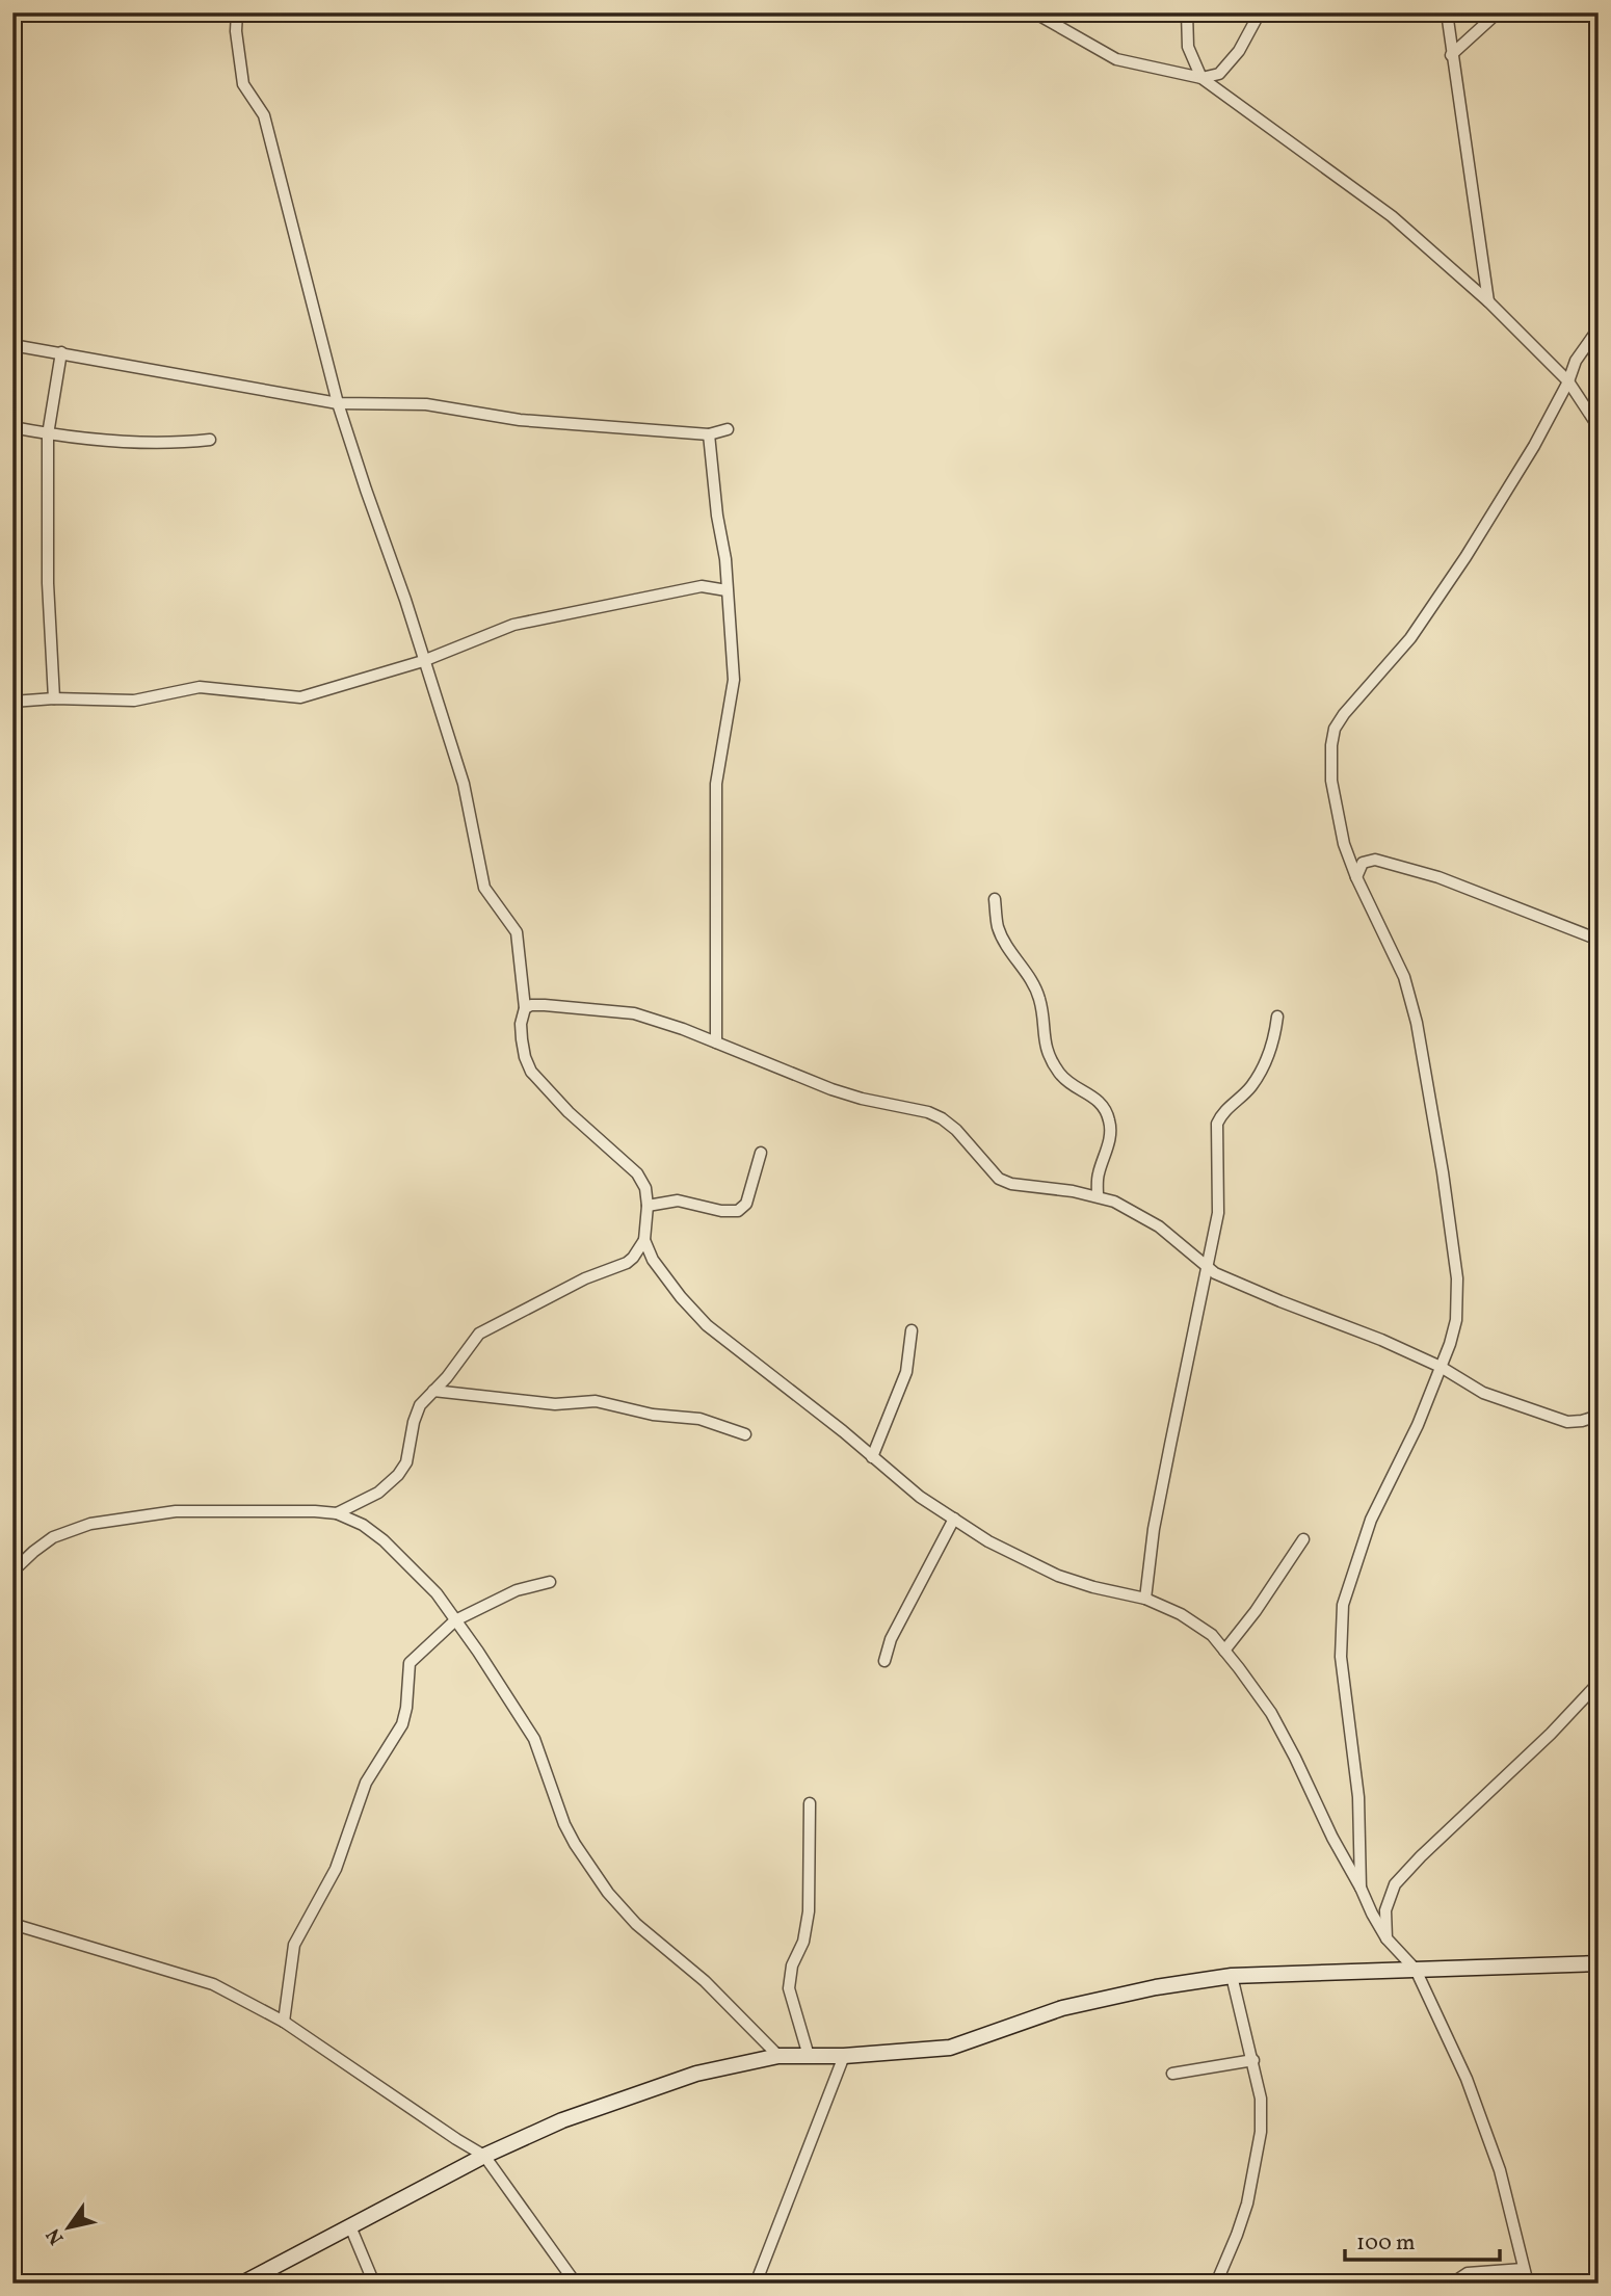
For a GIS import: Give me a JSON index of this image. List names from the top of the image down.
{
  "scale_bar": "100 m",
  "north": "bottom left"
}
